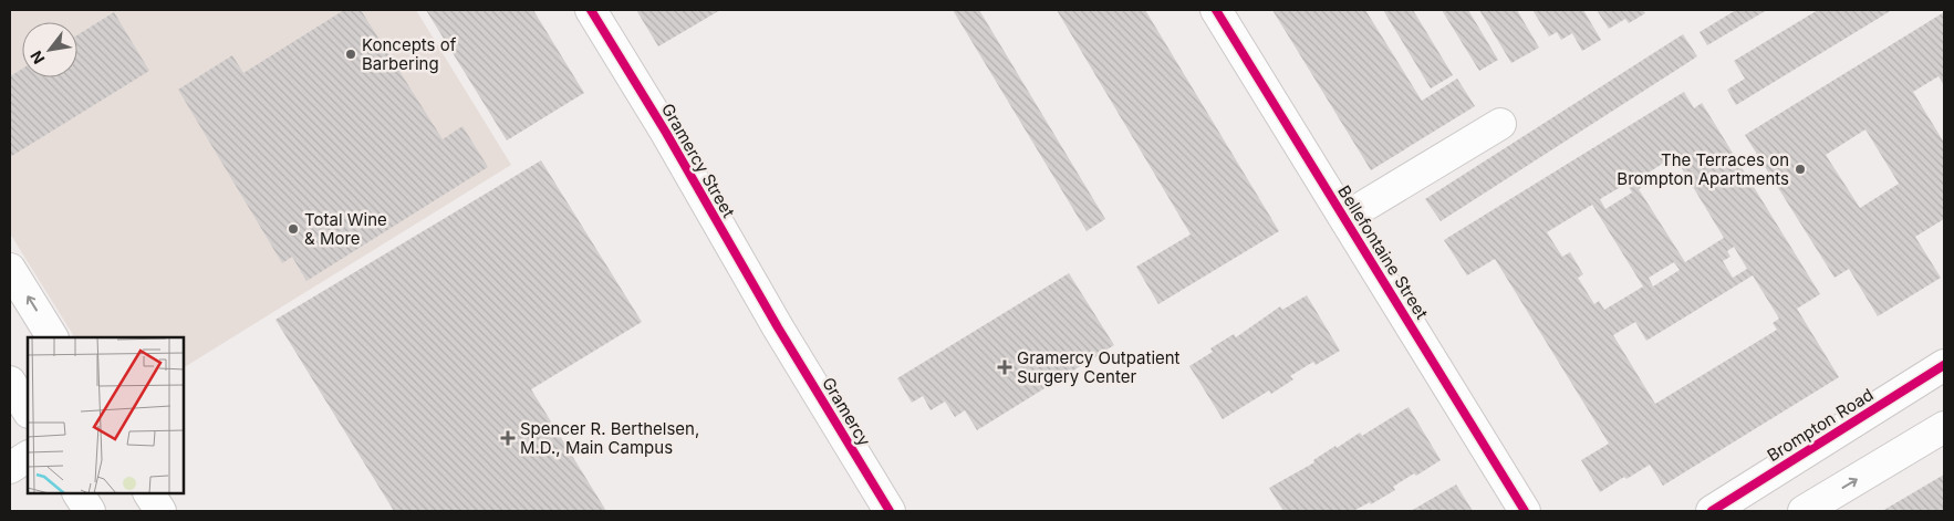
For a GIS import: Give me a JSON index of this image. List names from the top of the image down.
{
  "streets": {
    "street": [
      "Gramercy Street",
      "Bellefontaine Street",
      "Gramercy",
      "Brompton Road"
    ]
  },
  "crossings": [
    ["Gramercy Street", "Gramercy"]
  ],
  "places": {
    "other": ["Koncepts of Barbering", "The Terraces on Brompton Apartments", "Total Wine & More"],
    "health": ["Gramercy Outpatient Surgery Center", "Spencer R. Berthelsen, M.D., Main Campus"]
  },
  "north": "bottom left"
}
